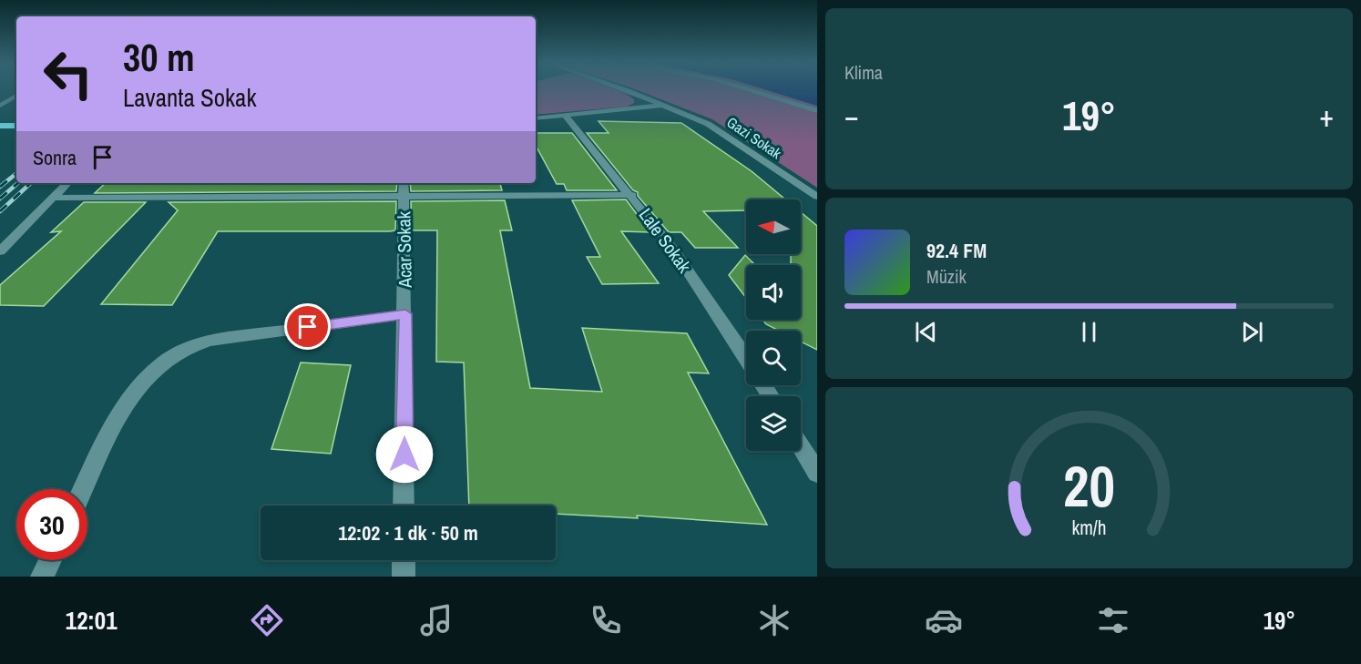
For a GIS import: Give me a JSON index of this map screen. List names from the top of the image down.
{
  "streets": {
    "street": ["Gazi Sokak", "Lale Sokak", "Acar Sokak"]
  },
  "north": "left",
  "page": {
    "tile": "Klima",
    "turn": ["30 m", "Lavanta Sokak"],
    "heat": ["−", "19°", "+"],
    "then": "Sonra",
    "song": ["92.4 FM", "Müzik"],
    "limit": "30",
    "trip": "12:02 · 1 dk · 50 m",
    "tabs": ["12:01", "19°"],
    "gauge": ["20", "km/h"]
  }
}
